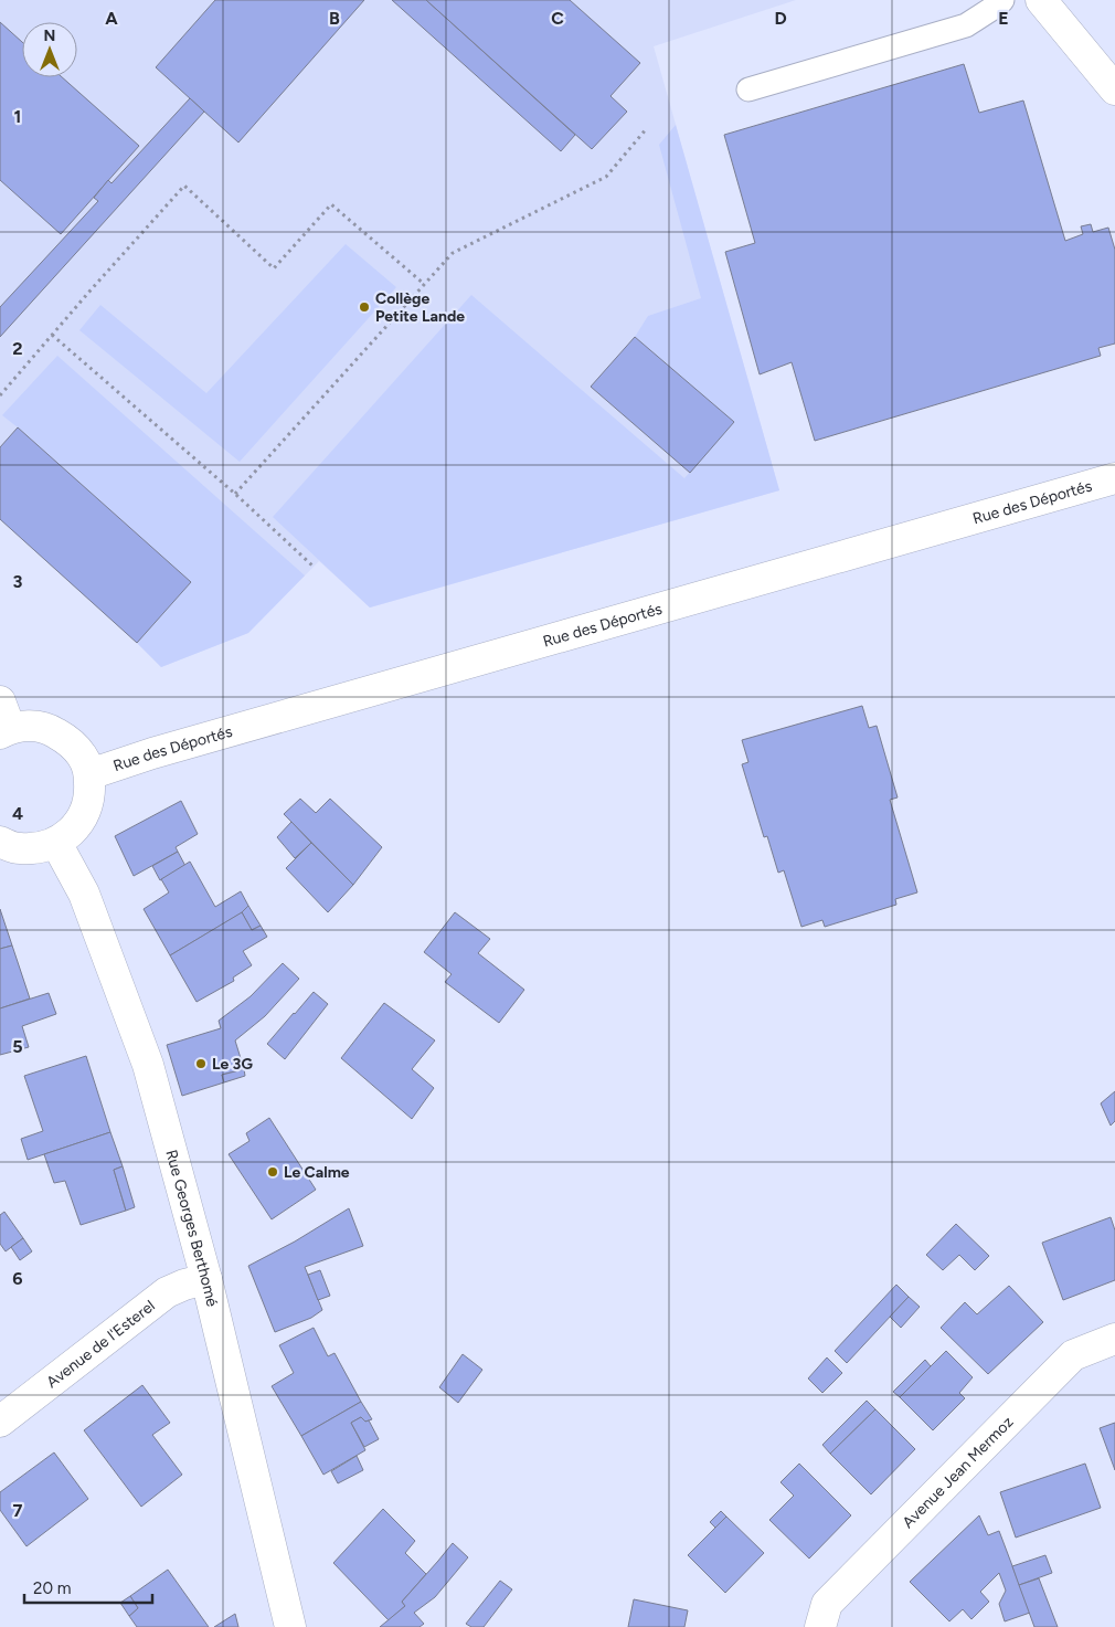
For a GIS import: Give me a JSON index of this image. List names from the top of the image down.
{
  "streets": {
    "street": [
      "Rue des Déportés",
      "Rue Georges Berthomé",
      "Avenue de l'Esterel",
      "Avenue Jean Mermoz"
    ]
  },
  "crossings": [
    ["Rue Georges Berthomé", "Avenue de l'Esterel"]
  ],
  "places": ["Collège Petite Lande", "Le 3G", "Le Calme"],
  "scale_bar": "20 m",
  "north": "top",
  "grid": {
    "columns": [
      "A",
      "B",
      "C",
      "D",
      "E"
    ],
    "rows": [
      "1",
      "2",
      "3",
      "4",
      "5",
      "6",
      "7"
    ]
  }
}
